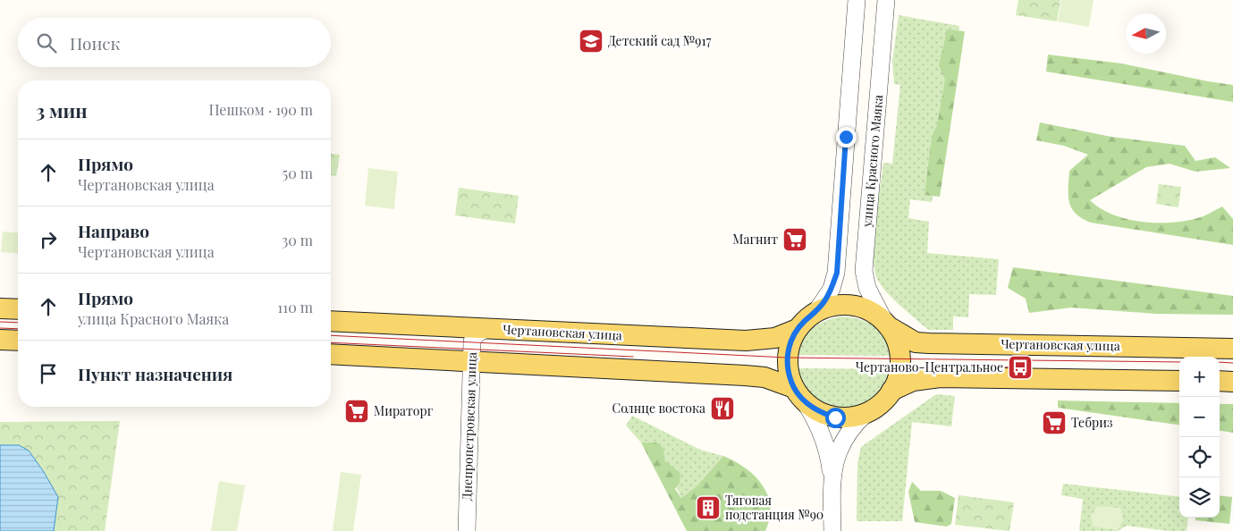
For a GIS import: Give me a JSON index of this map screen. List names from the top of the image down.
{
  "streets": {
    "main road": ["Чертановская улица"],
    "street": ["улица Красного Маяка", "Днепропетровская улица"]
  },
  "crossings": [
    ["улица Красного Маяка", "Чертановская улица"],
    ["Чертановская улица", "Днепропетровская улица"]
  ],
  "places": {
    "school or university": ["Детский сад №917"],
    "supermarket": ["Магнит", "Мираторг", "Тебриз"],
    "bus stop": ["Чертаново-Центральное"],
    "restaurant": ["Солнце востока"],
    "building": ["Тяговая подстанция №90"]
  },
  "north": "left",
  "page": {
    "search": "Поиск",
    "heading": ["3 мин", "Пешком · 190 m"],
    "list": [
      ["Прямо", "Чертановская улица", "50 m"],
      ["Направо", "Чертановская улица", "30 m"],
      ["Прямо", "улица Красного Маяка", "110 m"],
      "Пункт назначения"
    ],
    "map_buttons": ["+", "−"]
  }
}
